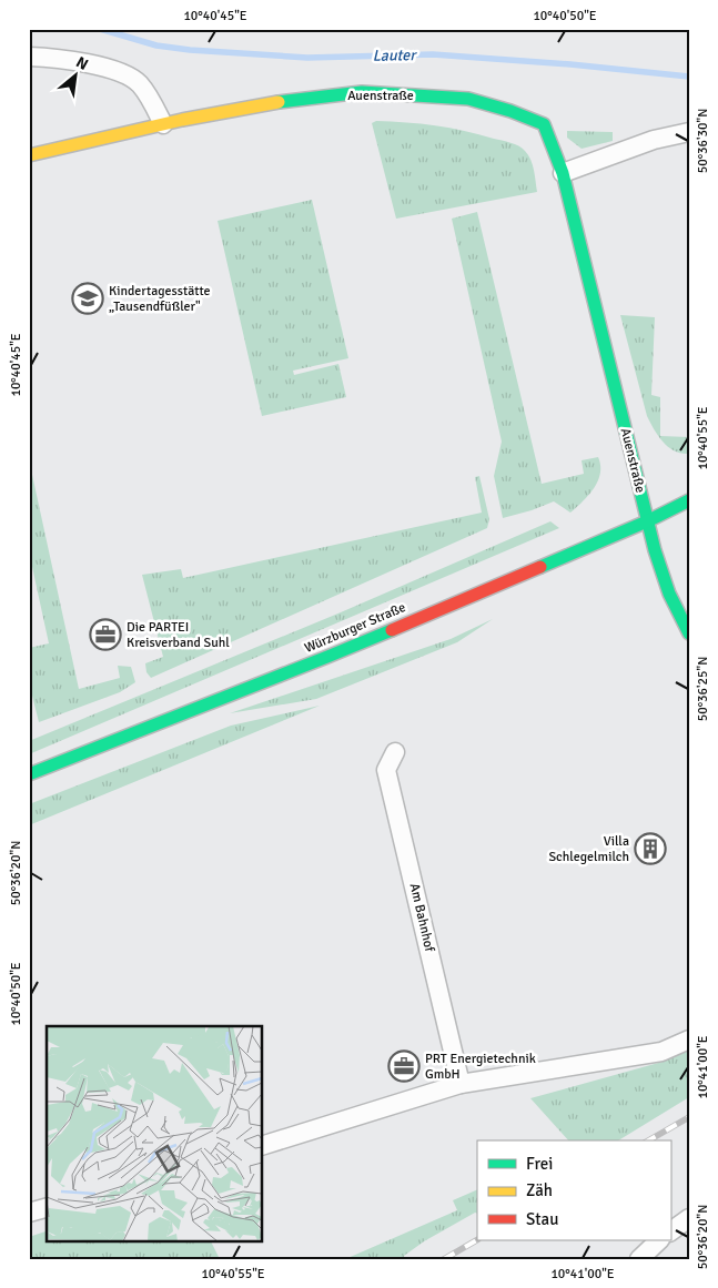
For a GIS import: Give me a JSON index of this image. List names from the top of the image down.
{
  "streets": {
    "street": ["Auenstraße", "Würzburger Straße", "Am Bahnhof"]
  },
  "crossings": [
    ["Auenstraße", "Würzburger Straße"]
  ],
  "water": ["Lauter"],
  "places": {
    "school or university": ["Kindertagesstätte „Tausendfüßler\""],
    "office": ["Die PARTEI Kreisverband Suhl", "PRT Energietechnik GmbH"],
    "building": ["Villa Schlegelmilch"]
  },
  "legend": ["Frei", "Zäh", "Stau"],
  "north": "top right",
  "coordinates": [
    "10°40'45\"E",
    "10°40'50\"E",
    "50°36'30\"N",
    "10°40'55\"E",
    "50°36'25\"N",
    "50°36'20\"N",
    "10°41'00\"E"
  ]
}
